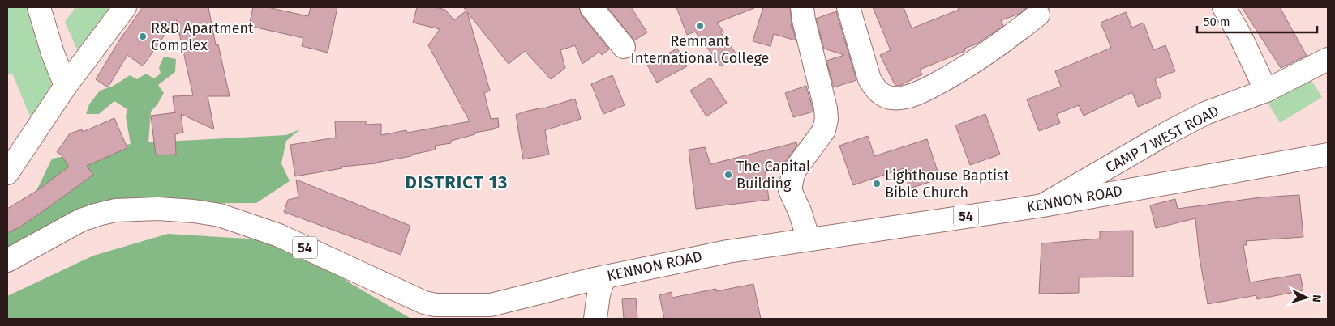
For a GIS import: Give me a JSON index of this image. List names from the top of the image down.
{
  "streets": {
    "main road": ["CAMP 7 WEST ROAD", "KENNON ROAD", "54"]
  },
  "crossings": [
    ["CAMP 7 WEST ROAD", "KENNON ROAD"]
  ],
  "districts": ["DISTRICT 13"],
  "places": [
    "Remnant International College",
    "R&D Apartment Complex",
    "The Capital Building",
    "Lighthouse Baptist Bible Church"
  ],
  "scale_bar": "50 m",
  "north": "right"
}
